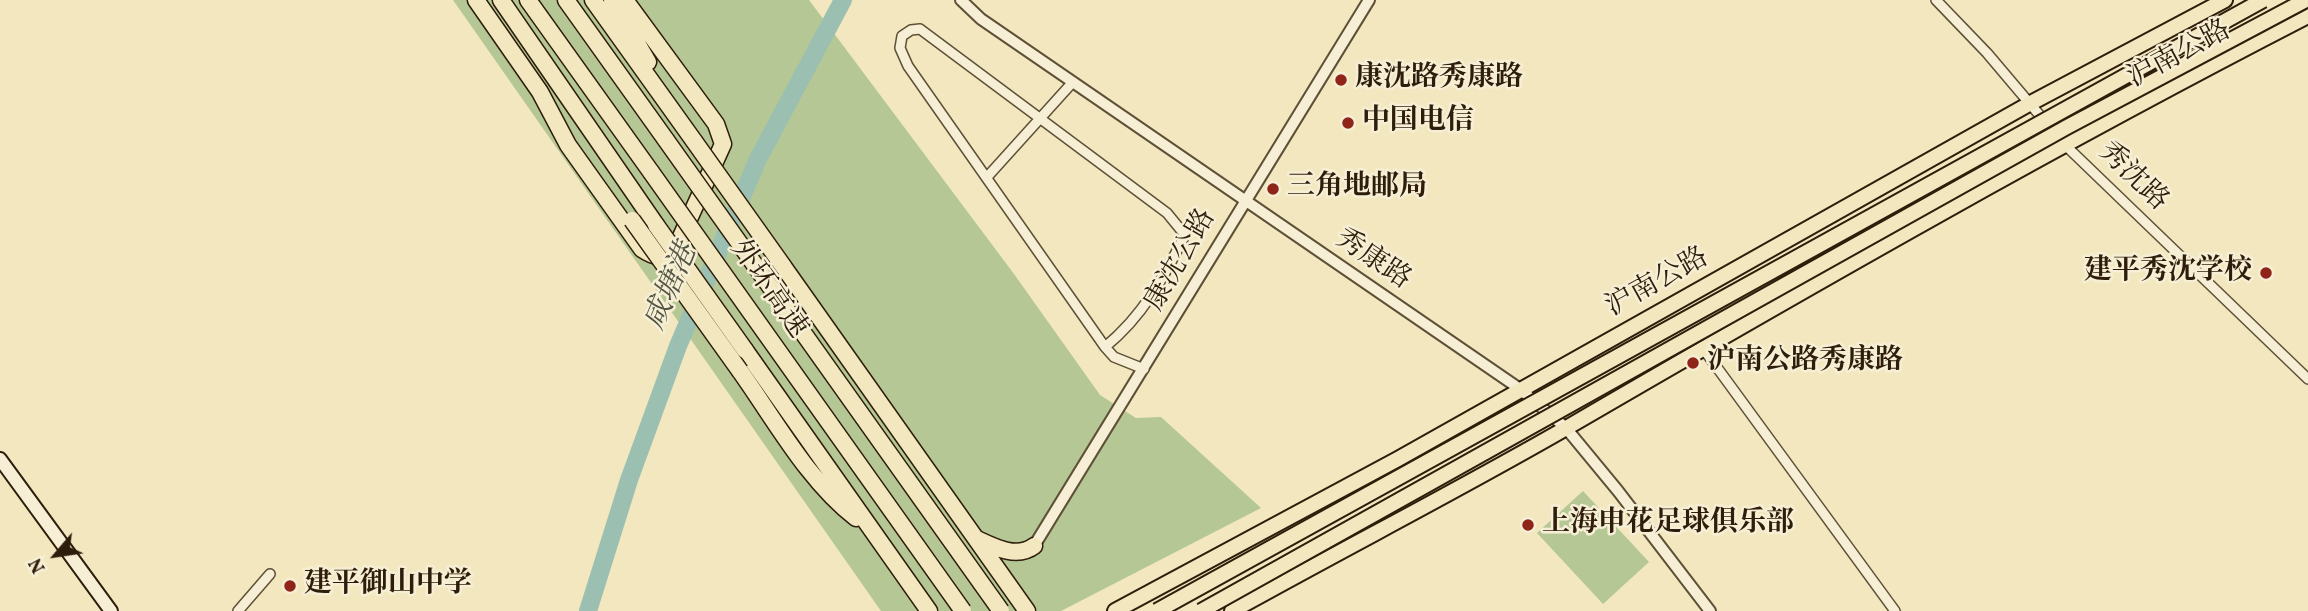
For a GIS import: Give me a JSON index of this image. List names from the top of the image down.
{
  "streets": {
    "highway": ["外环高速"],
    "main road": ["沪南公路"],
    "street": ["秀沈路", "康沈公路", "秀康路"]
  },
  "crossings": [
    ["沪南公路", "秀沈路"],
    ["沪南公路", "秀康路"],
    ["康沈公路", "秀康路"]
  ],
  "water": ["咸塘港"],
  "places": [
    "康沈路秀康路",
    "中国电信",
    "三角地邮局",
    "建平秀沈学校",
    "沪南公路秀康路",
    "上海申花足球俱乐部",
    "建平御山中学"
  ],
  "north": "bottom left"
}
